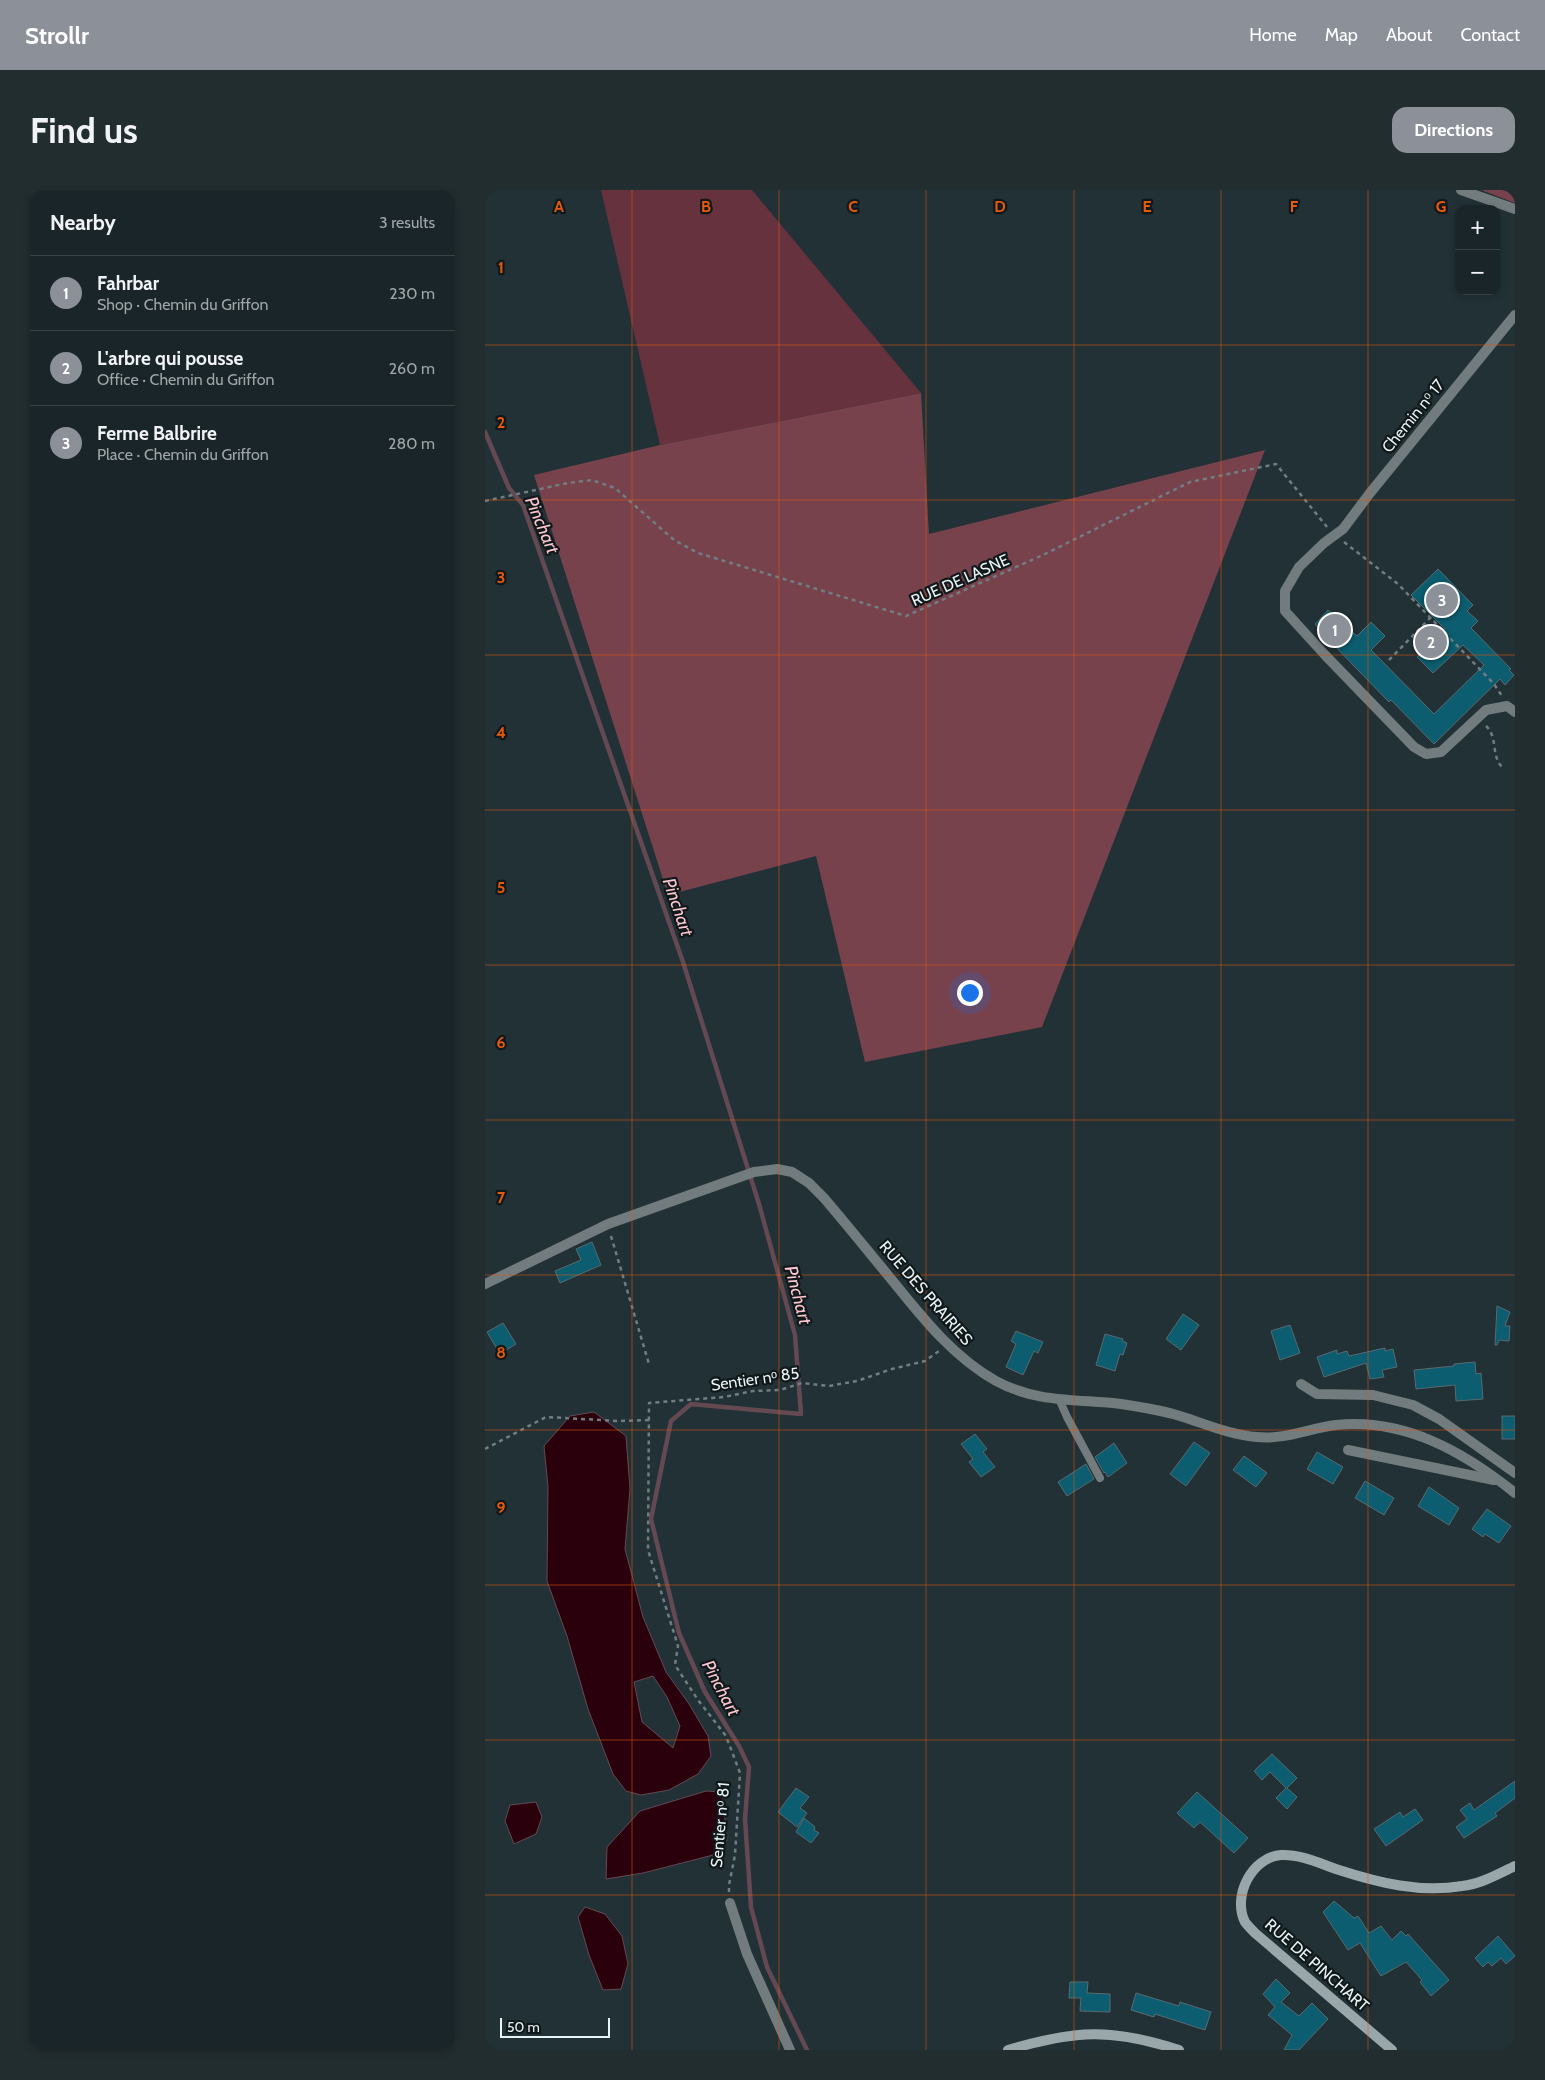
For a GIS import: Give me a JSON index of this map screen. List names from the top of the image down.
{
  "streets": {
    "main road": ["RUE DE PINCHART"],
    "street": ["Chemin nᵒ 17", "RUE DES PRAIRIES"],
    "path": ["RUE DE LASNE", "Sentier nᵒ 85", "Sentier nᵒ 81"]
  },
  "crossings": [
    ["Chemin nᵒ 17", "RUE DE LASNE"],
    ["RUE DES PRAIRIES", "Sentier nᵒ 85"],
    ["Sentier nᵒ 85", "Sentier nᵒ 81"]
  ],
  "water": ["Pinchart"],
  "scale_bar": "50 m",
  "page": {
    "header": "Strollr",
    "nav": [
      "Home",
      "Map",
      "About",
      "Contact"
    ],
    "buttons": "Directions",
    "title": "Find us",
    "heading": ["Nearby", "3 results"],
    "map_buttons": ["+", "−"],
    "list": [
      {
        "mark": "1",
        "name": "Fahrbar",
        "note": "Shop · Chemin du Griffon",
        "value": "230 m"
      },
      {
        "mark": "2",
        "name": "L'arbre qui pousse",
        "note": "Office · Chemin du Griffon",
        "value": "260 m"
      },
      {
        "mark": "3",
        "name": "Ferme Balbrire",
        "note": "Place · Chemin du Griffon",
        "value": "280 m"
      }
    ],
    "pins": ["3", "1", "2"],
    "scale": "50 m"
  },
  "grid": {
    "columns": [
      "A",
      "B",
      "C",
      "D",
      "E",
      "F",
      "G"
    ],
    "rows": [
      "1",
      "2",
      "3",
      "4",
      "5",
      "6",
      "7",
      "8",
      "9"
    ]
  }
}
